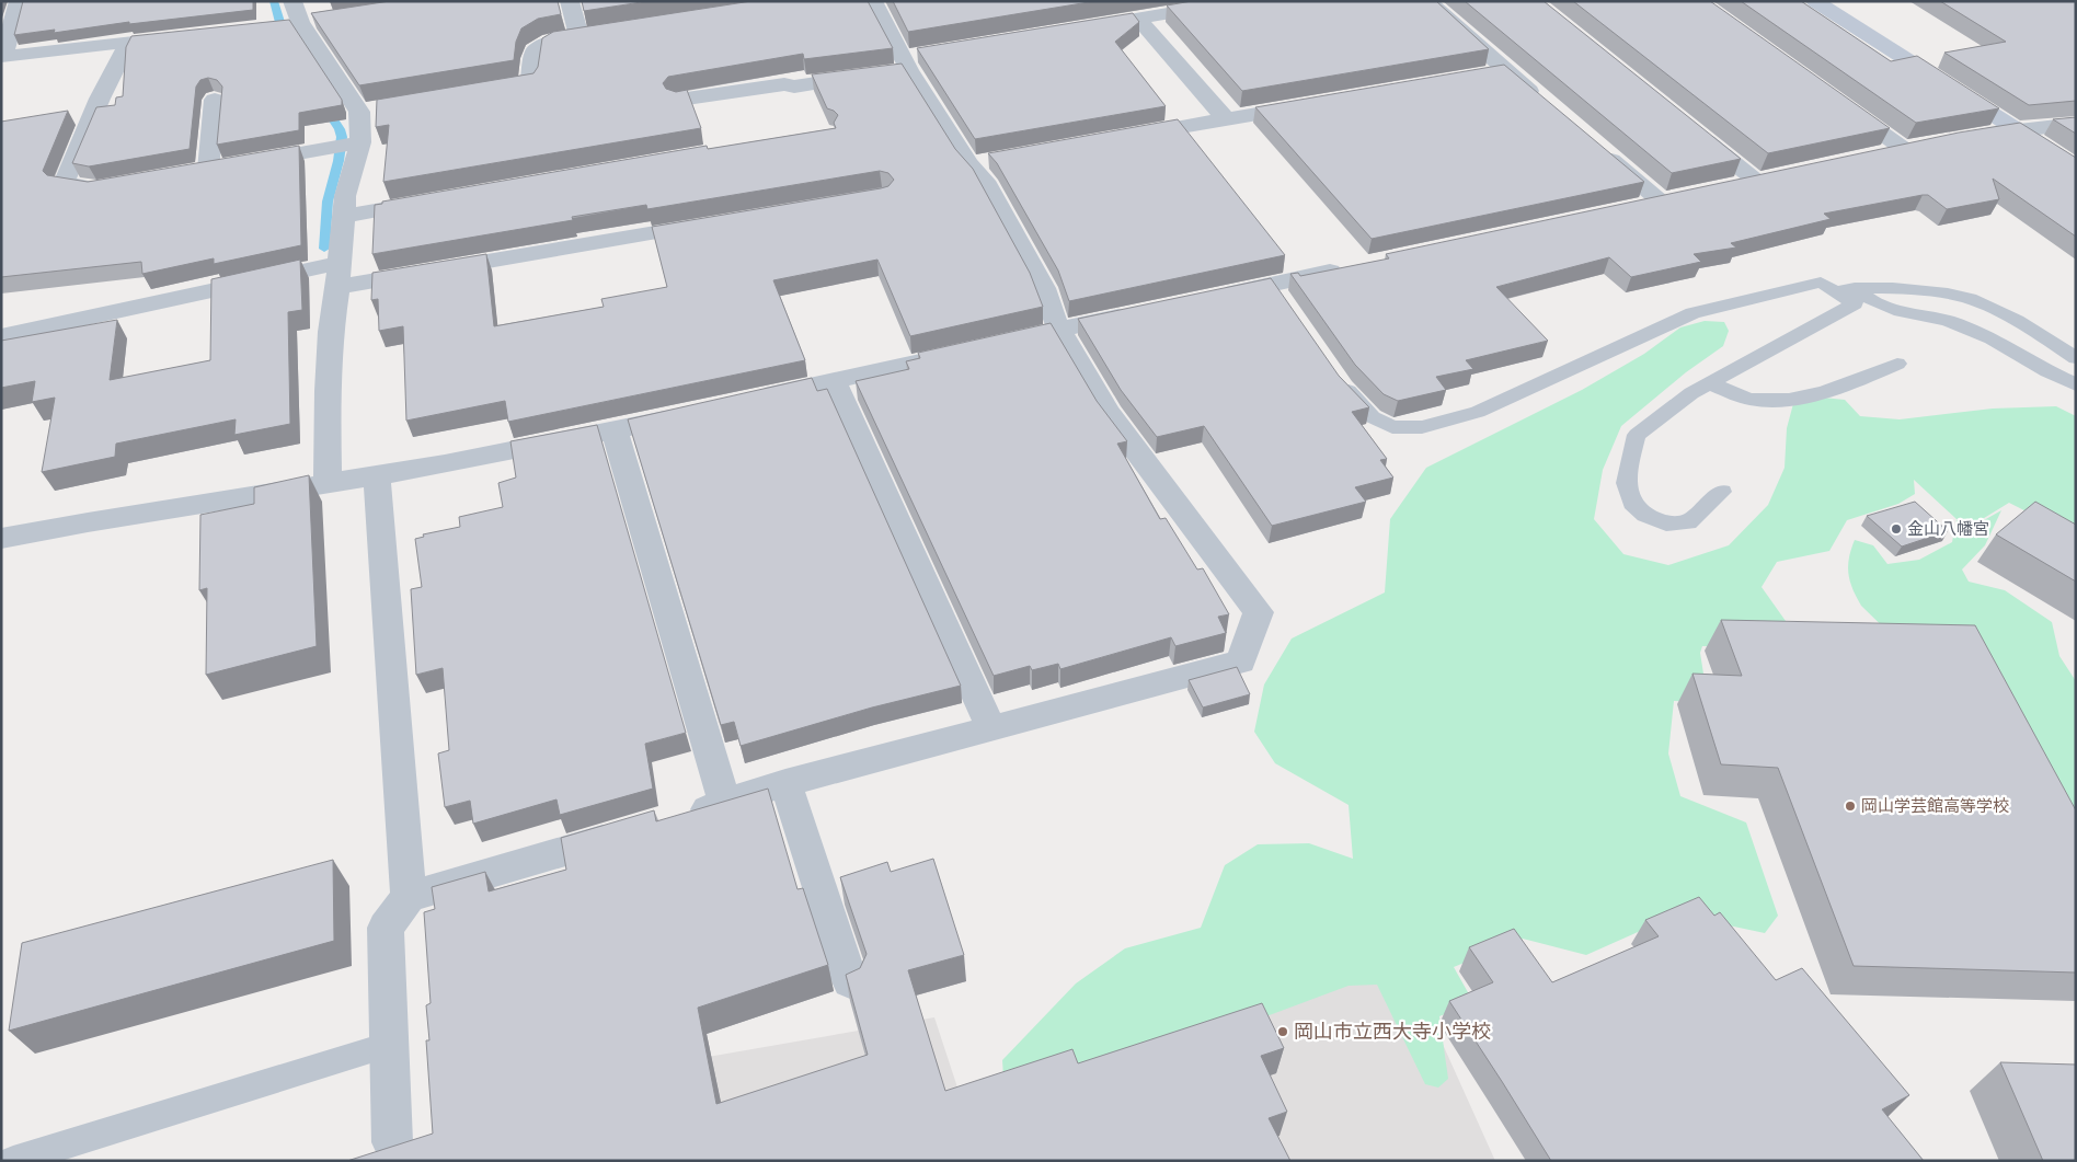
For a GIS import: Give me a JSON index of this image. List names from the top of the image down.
{
  "places": ["金山八幡宮", "岡山学芸館高等学校", "岡山市立西大寺小学校"]
}
